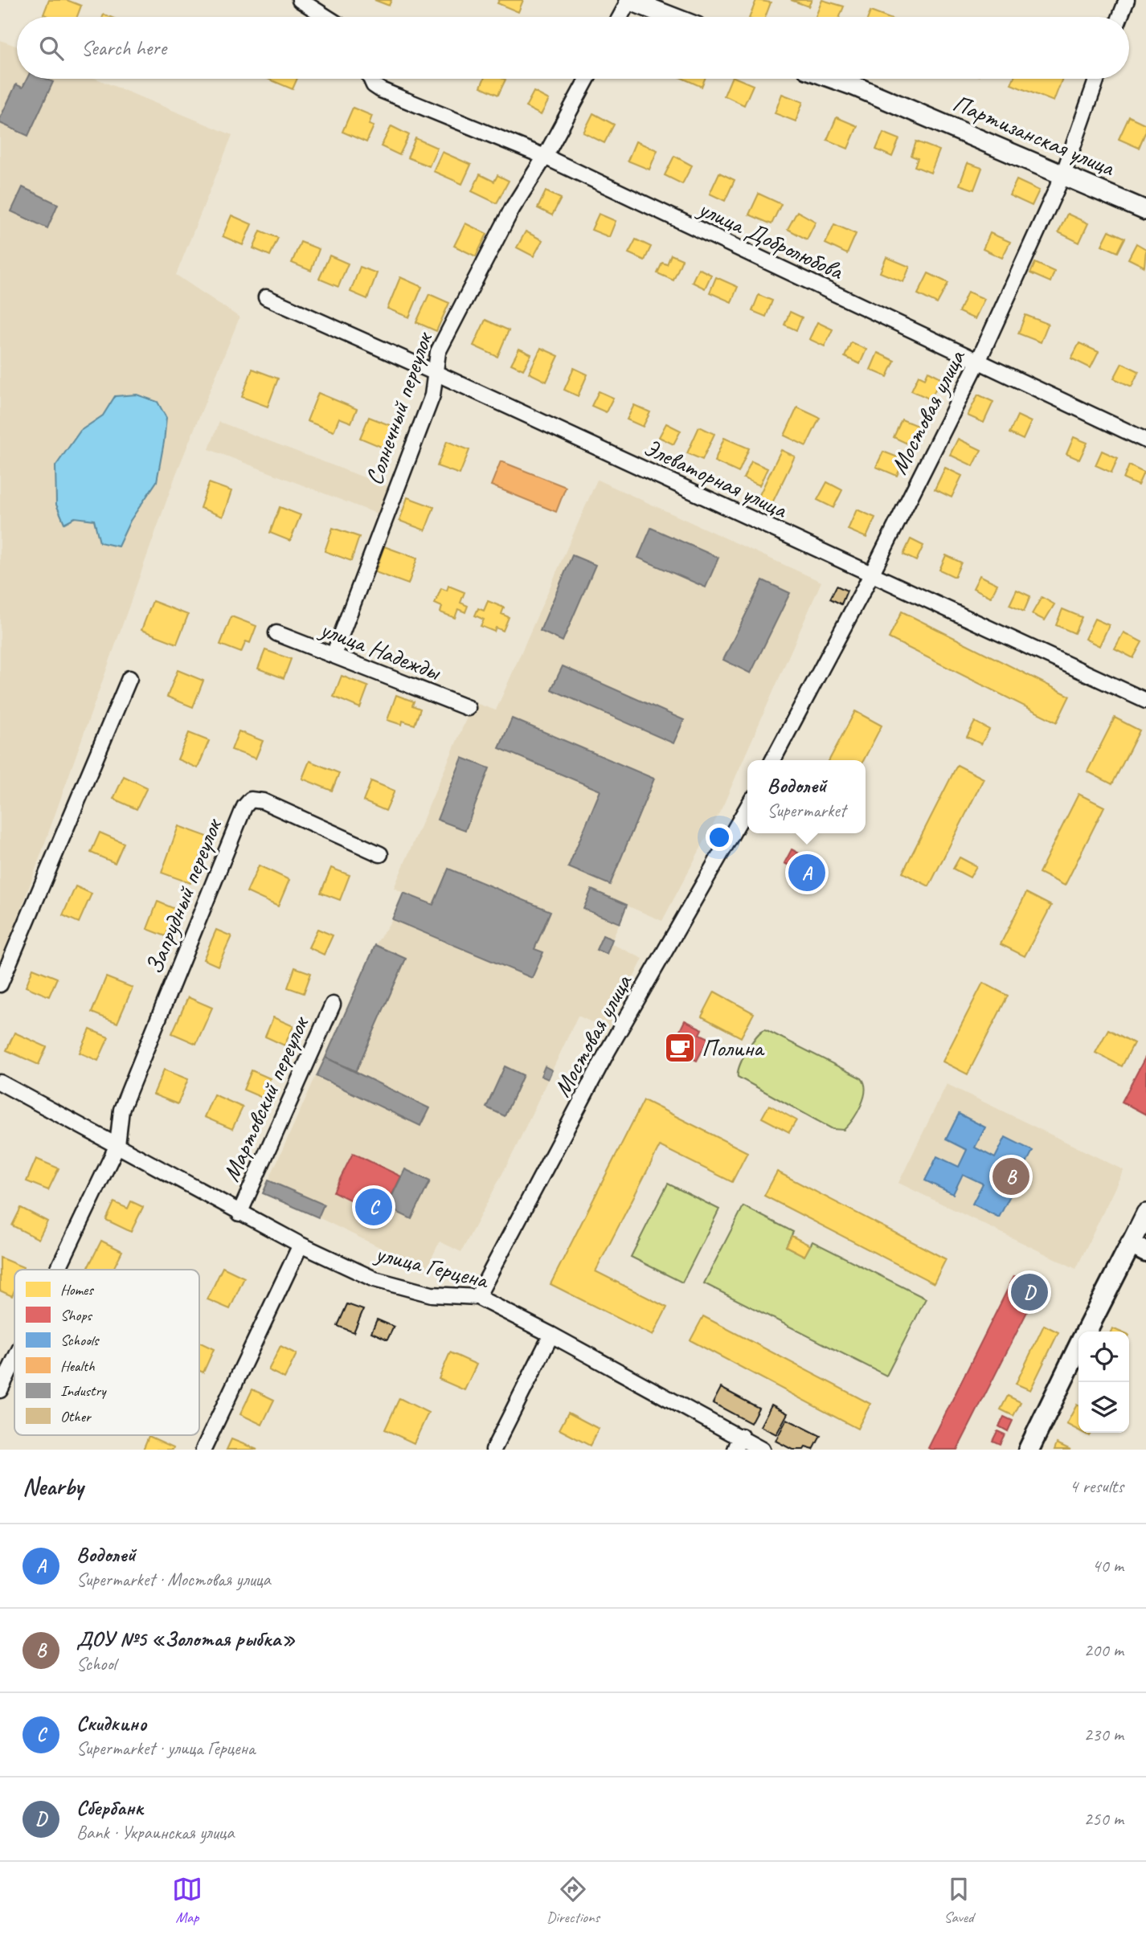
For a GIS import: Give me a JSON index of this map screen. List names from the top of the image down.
{
  "streets": {
    "street": [
      "Партизанская улица",
      "улица Добролюбова",
      "Солнечный переулок",
      "Мостовая улица",
      "Элеваторная улица",
      "улица Надежды",
      "Запрудный переулок",
      "Мартовский переулок",
      "улица Герцена"
    ]
  },
  "crossings": [
    ["Партизанская улица", "Мостовая улица"],
    ["улица Добролюбова", "Солнечный переулок"],
    ["улица Добролюбова", "Мостовая улица"],
    ["Солнечный переулок", "Элеваторная улица"],
    ["Солнечный переулок", "улица Надежды"],
    ["Мостовая улица", "Элеваторная улица"],
    ["Мостовая улица", "улица Герцена"],
    ["Запрудный переулок", "улица Герцена"],
    ["Мартовский переулок", "улица Герцена"]
  ],
  "places": {
    "cafe": ["Полина"]
  },
  "legend": [
    "Homes",
    "Shops",
    "Schools",
    "Health",
    "Industry",
    "Other"
  ],
  "page": {
    "search": "Search here",
    "popup": ["Водолей", "Supermarket"],
    "pins": [
      "A",
      "B",
      "C",
      "D"
    ],
    "heading": ["Nearby", "4 results"],
    "list": [
      {
        "mark": "A",
        "name": "Водолей",
        "note": "Supermarket · Мостовая улица",
        "value": "40 m"
      },
      {
        "mark": "B",
        "name": "ДОУ №5 «Золотая рыбка»",
        "note": "School",
        "value": "200 m"
      },
      {
        "mark": "C",
        "name": "Скидкино",
        "note": "Supermarket · улица Герцена",
        "value": "230 m"
      },
      {
        "mark": "D",
        "name": "Сбербанк",
        "note": "Bank · Украинская улица",
        "value": "250 m"
      }
    ],
    "nav": ["Map", "Directions", "Saved"]
  }
}
